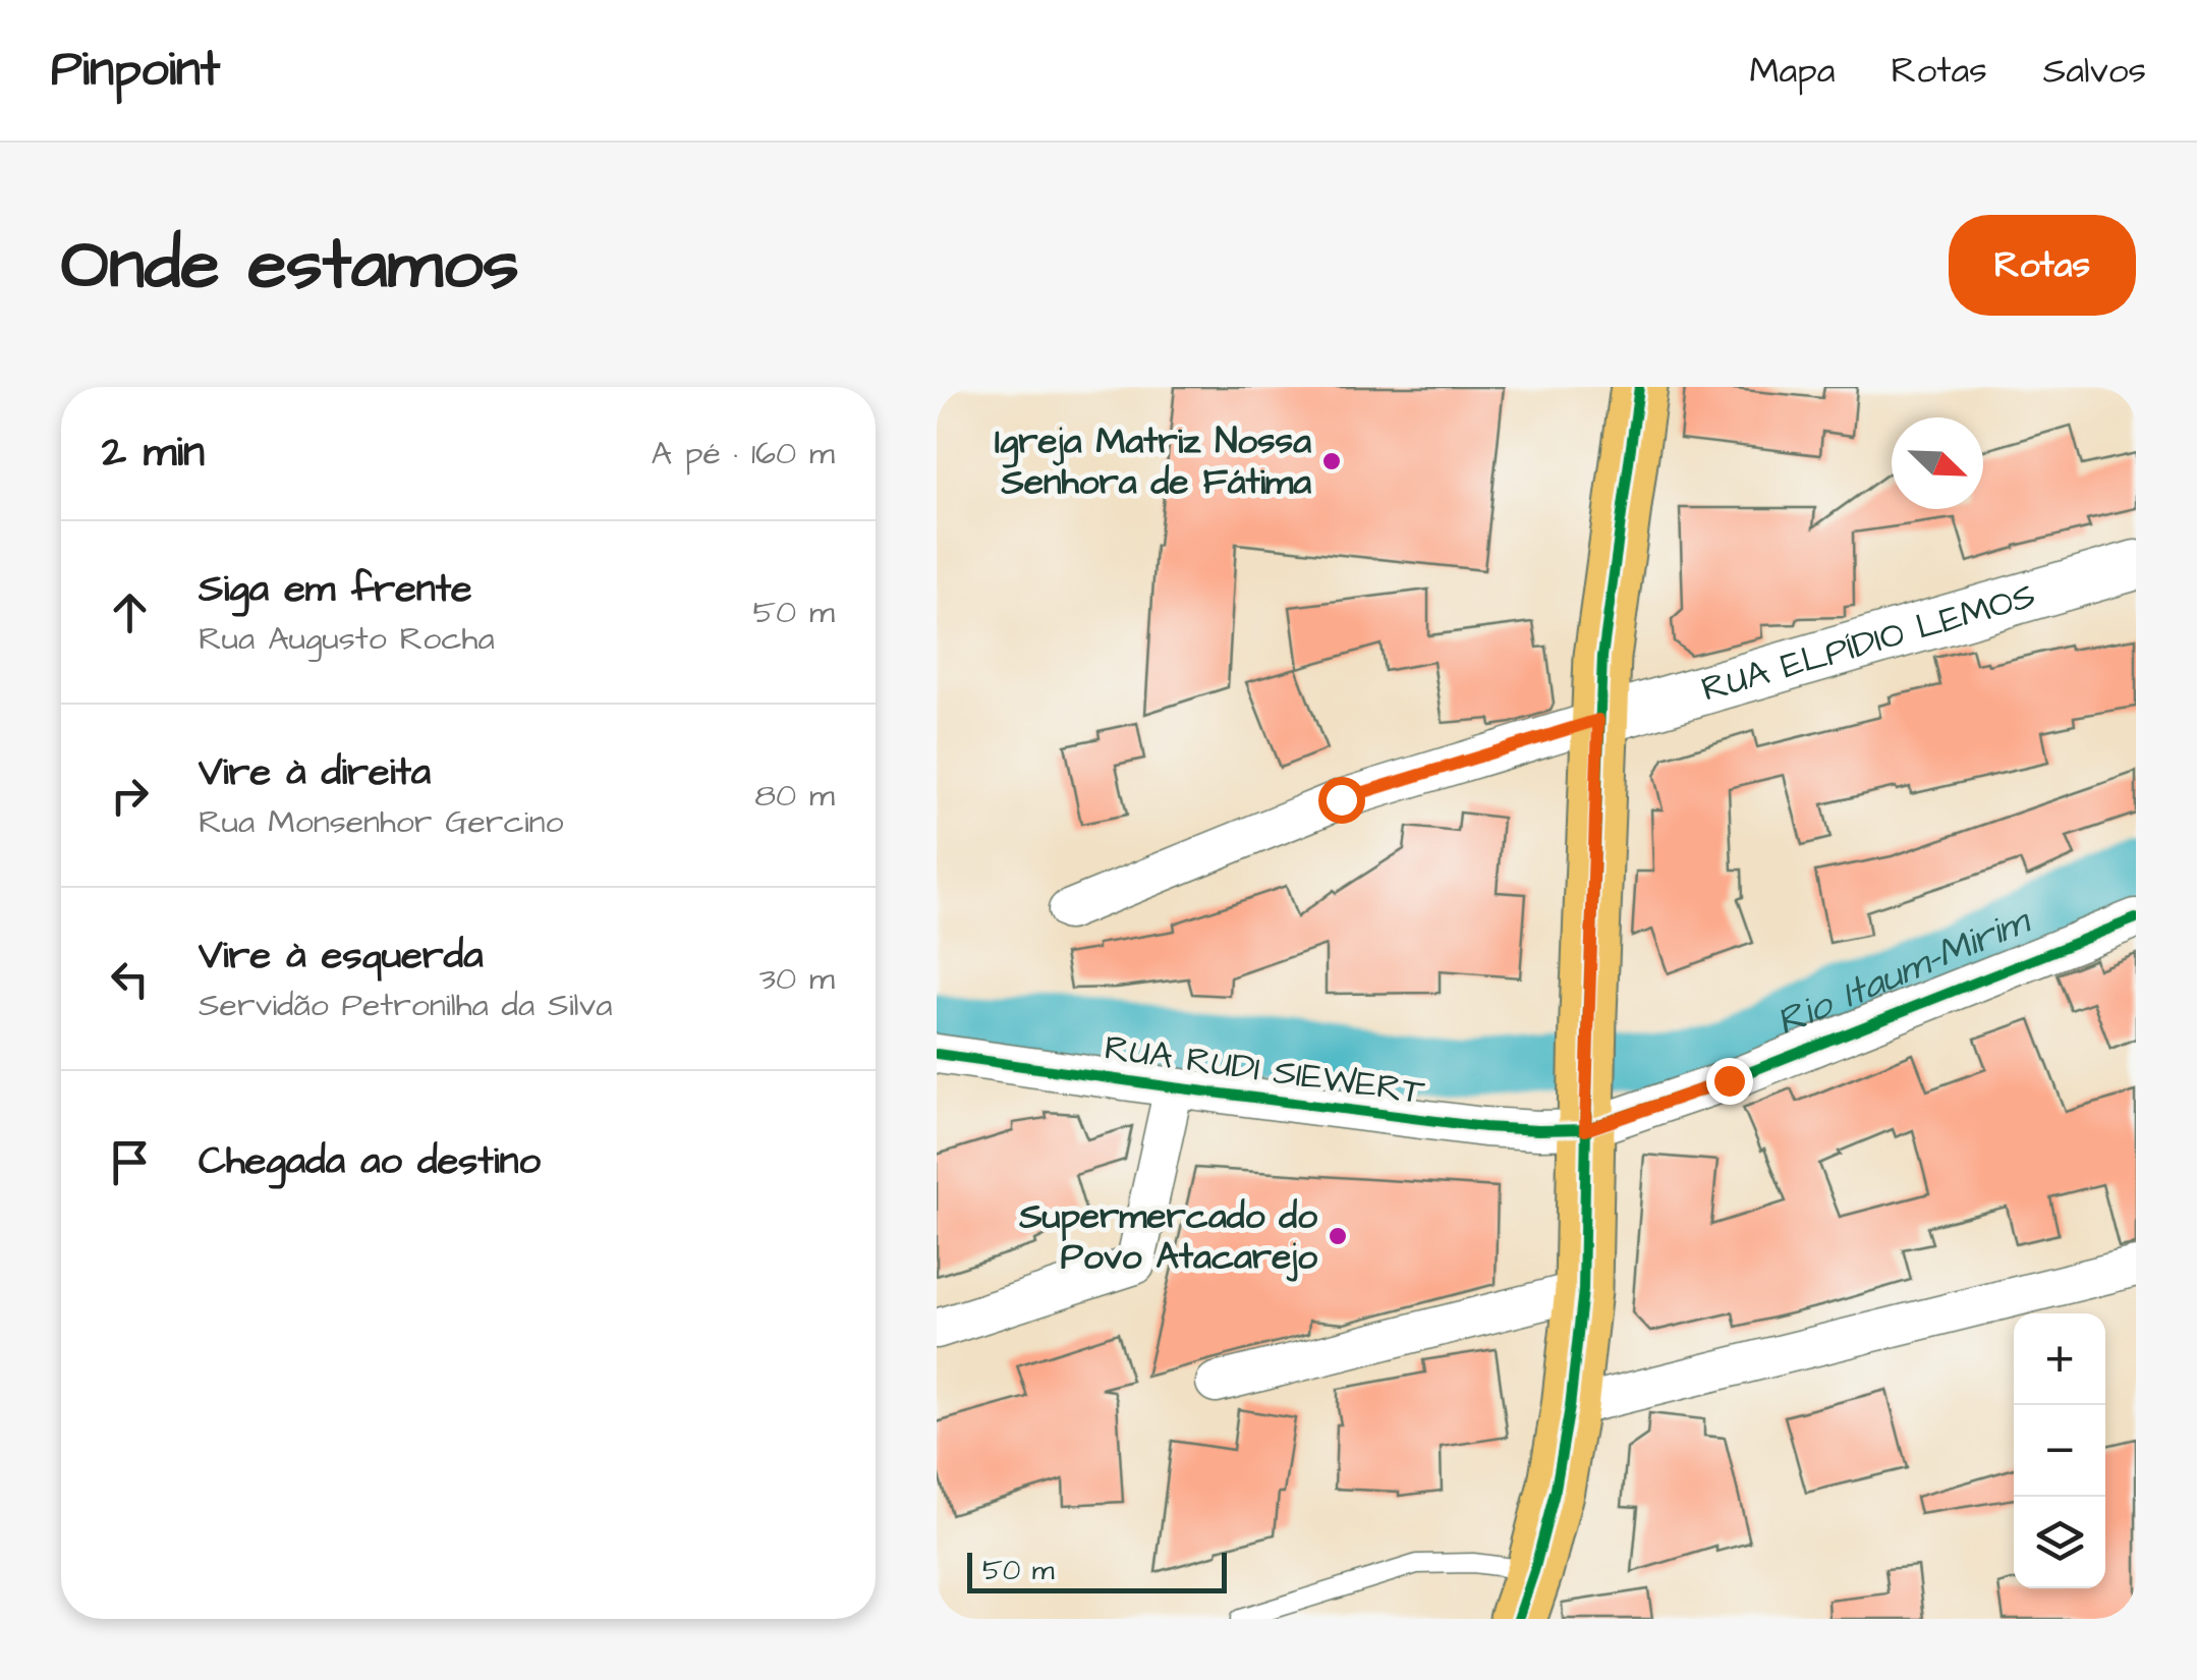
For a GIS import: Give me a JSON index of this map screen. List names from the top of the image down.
{
  "streets": {
    "street": ["RUA ELPÍDIO LEMOS", "RUA RUDI SIEWERT"]
  },
  "water": ["Rio Itaum-Mirim"],
  "places": ["Igreja Matriz Nossa Senhora de Fátima", "Supermercado do Povo Atacarejo"],
  "scale_bar": "50 m",
  "north": "bottom right",
  "page": {
    "header": "Pinpoint",
    "nav": ["Mapa", "Rotas", "Salvos"],
    "buttons": "Rotas",
    "title": "Onde estamos",
    "heading": ["2 min", "A pé · 160 m"],
    "list": [
      ["Siga em frente", "Rua Augusto Rocha", "50 m"],
      ["Vire à direita", "Rua Monsenhor Gercino", "80 m"],
      ["Vire à esquerda", "Servidão Petronilha da Silva", "30 m"],
      "Chegada ao destino"
    ],
    "map_buttons": ["+", "−"],
    "scale": "50 m"
  }
}
